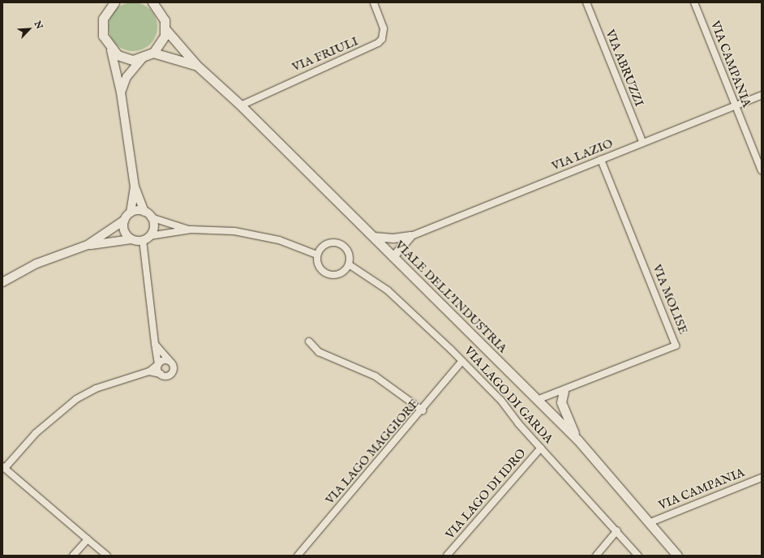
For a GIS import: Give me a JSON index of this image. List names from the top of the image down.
{
  "streets": {
    "main road": ["VIALE DELL'INDUSTRIA"],
    "street": [
      "VIA FRIULI",
      "VIA CAMPANIA",
      "VIA ABRUZZI",
      "VIA LAZIO",
      "VIA MOLISE",
      "VIA LAGO DI GARDA",
      "VIA LAGO MAGGIORE",
      "VIA LAGO DI IDRO"
    ]
  },
  "crossings": [
    ["VIA FRIULI", "VIALE DELL'INDUSTRIA"],
    ["VIA CAMPANIA", "VIA LAZIO"],
    ["VIA CAMPANIA", "VIALE DELL'INDUSTRIA"],
    ["VIA ABRUZZI", "VIA LAZIO"],
    ["VIA LAZIO", "VIA MOLISE"],
    ["VIALE DELL'INDUSTRIA", "VIA MOLISE"],
    ["VIA LAGO DI GARDA", "VIA LAGO MAGGIORE"],
    ["VIA LAGO DI GARDA", "VIA LAGO DI IDRO"]
  ],
  "north": "top right"
}
